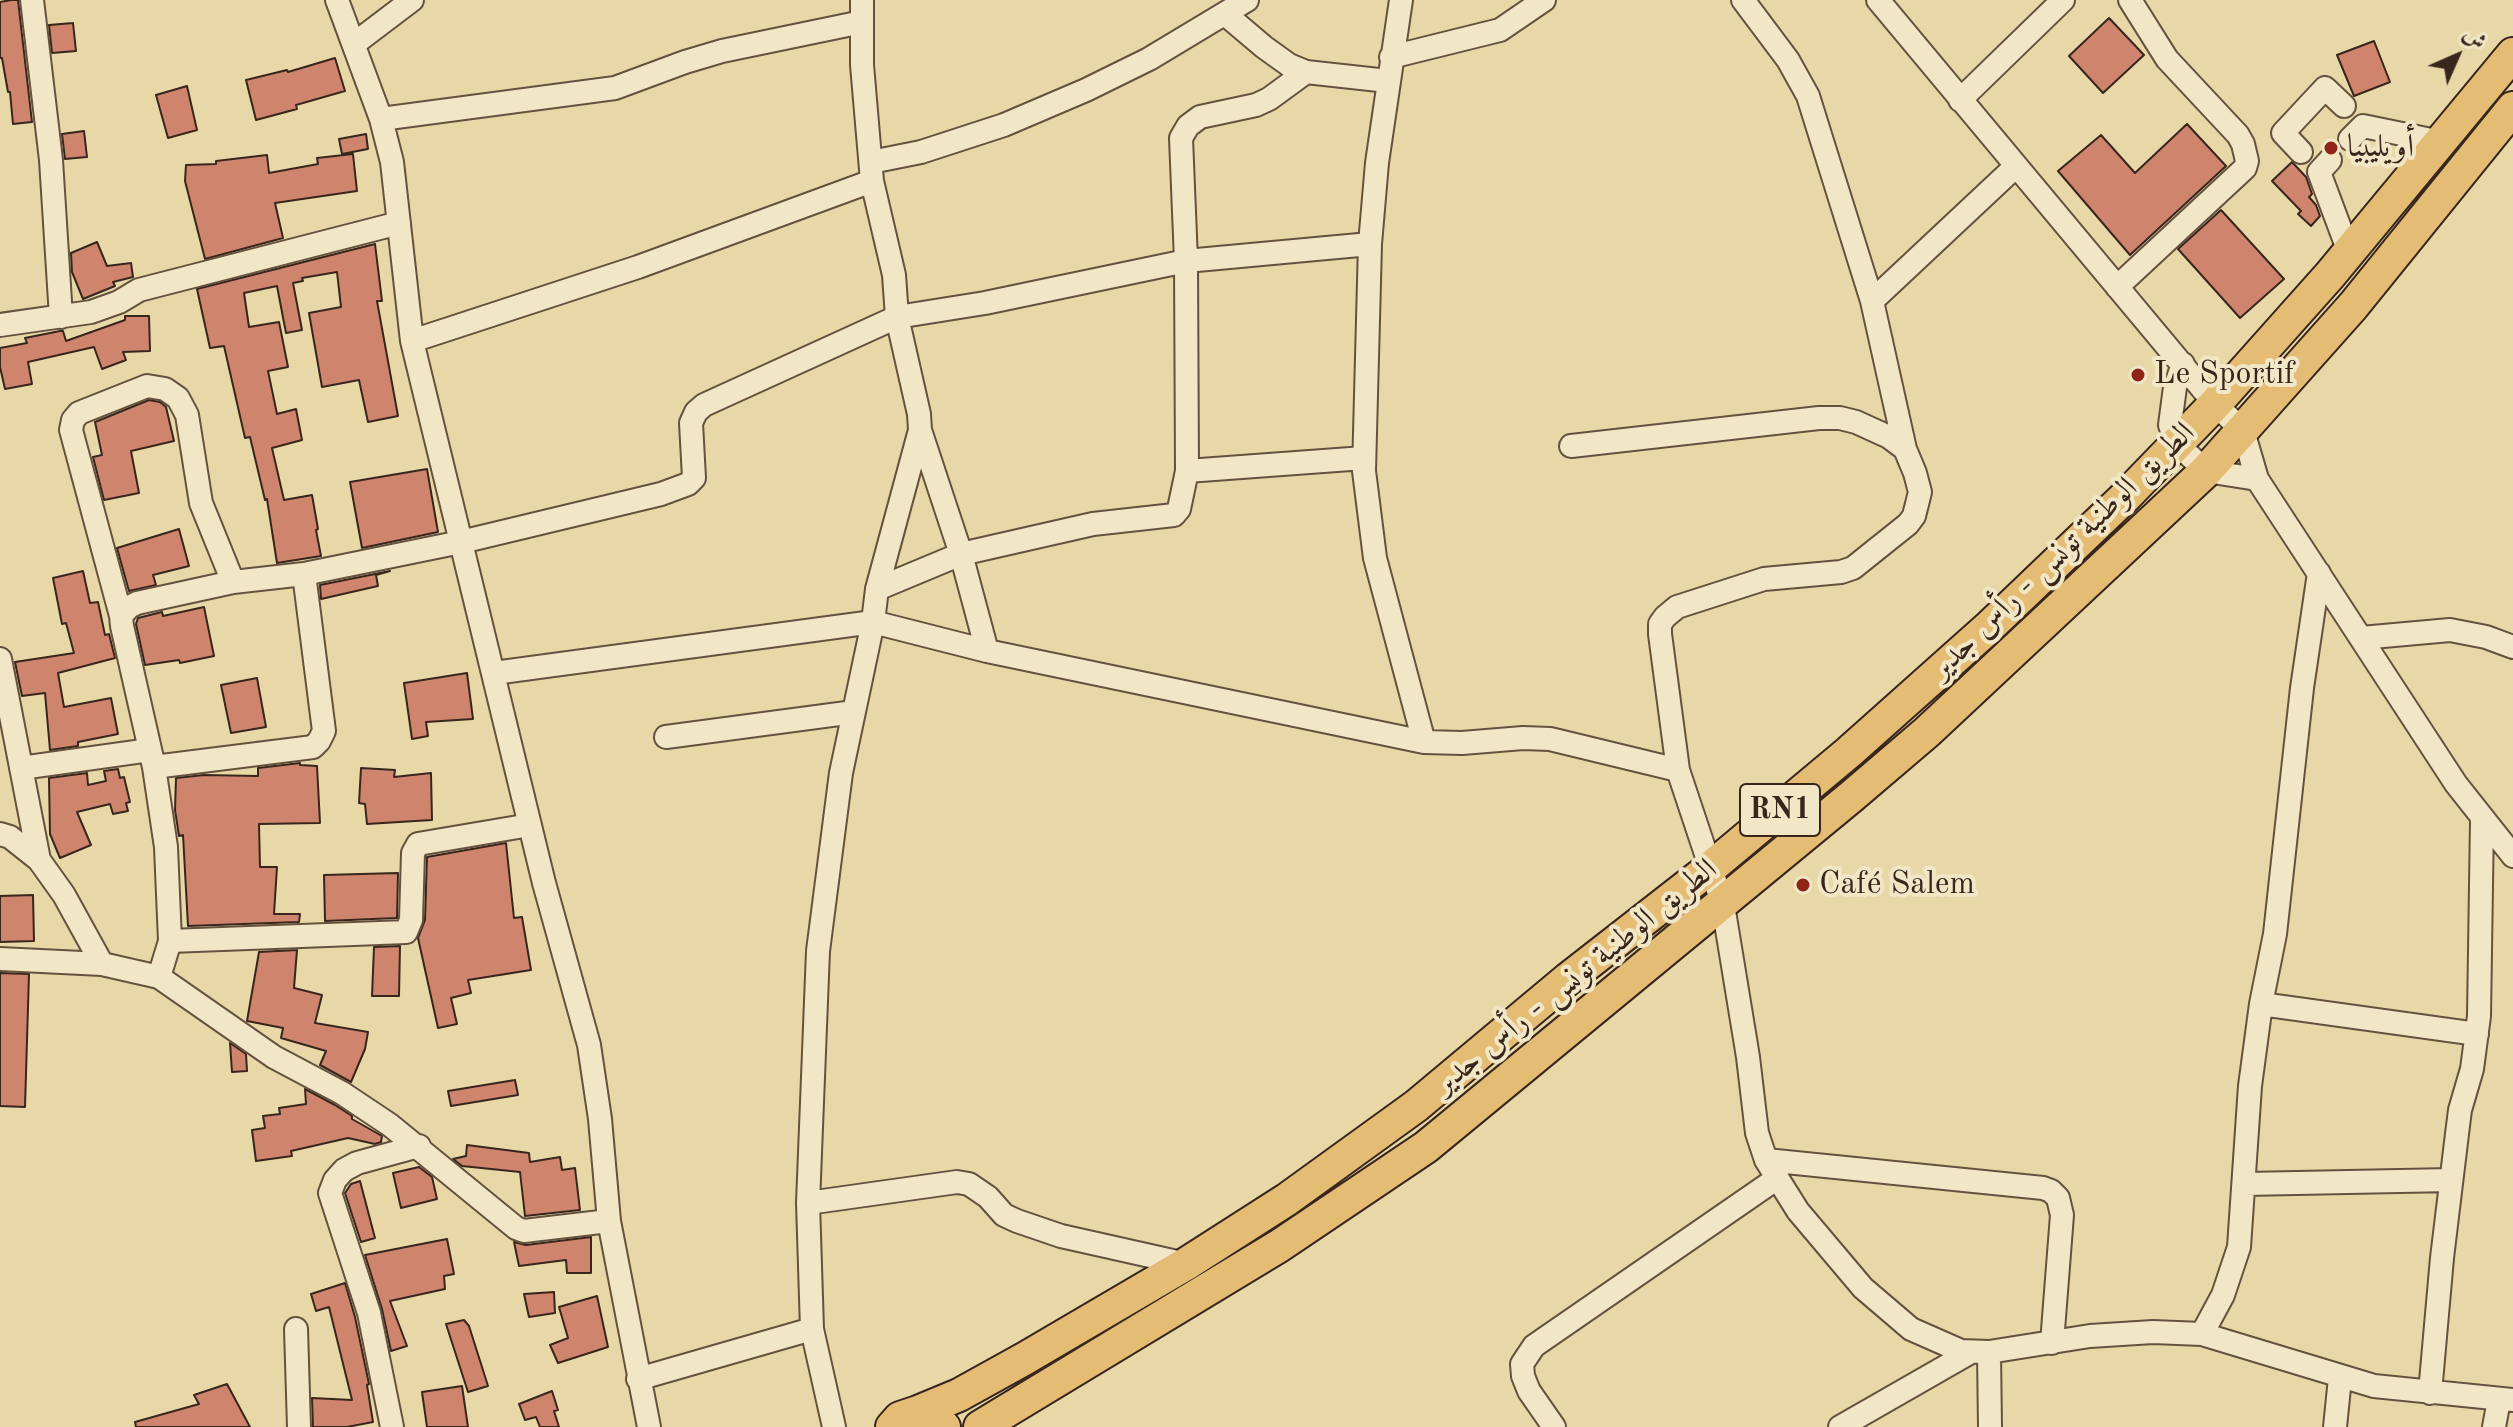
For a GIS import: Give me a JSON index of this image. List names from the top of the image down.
{
  "streets": {
    "highway": ["الطريق الوطنية تونس - رأس جدير", "RN1"]
  },
  "places": ["أويليبيا", "Le Sportif", "Café Salem"],
  "north": "top right"
}
